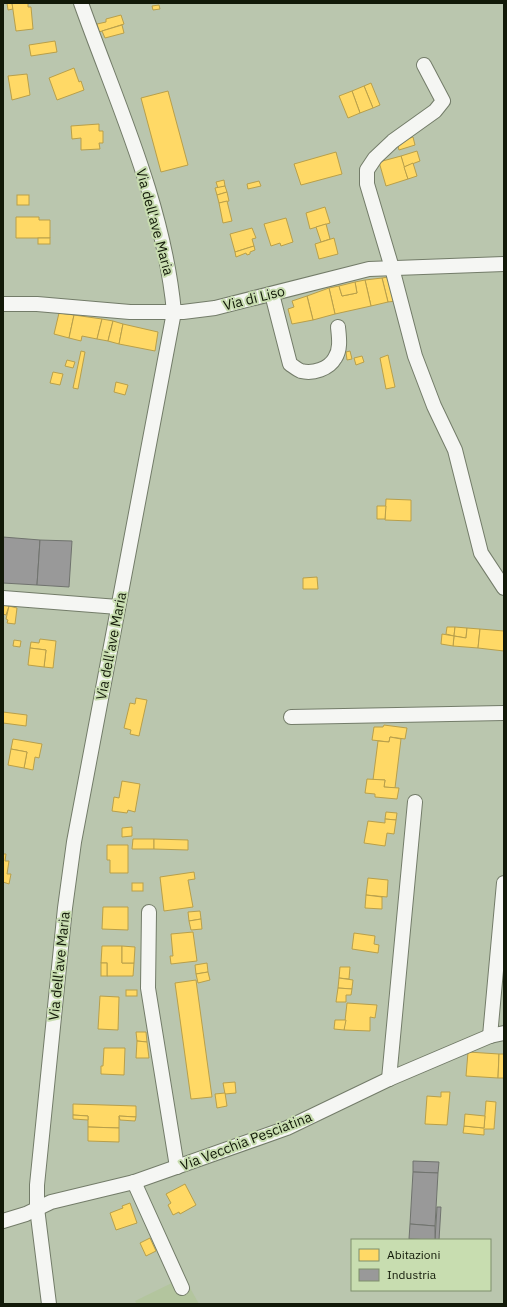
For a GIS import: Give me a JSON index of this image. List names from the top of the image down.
{
  "streets": {
    "street": ["Via dell'ave Maria", "Via di Liso", "Via Vecchia Pesciatina"]
  },
  "crossings": [
    ["Via dell'ave Maria", "Via di Liso"],
    ["Via dell'ave Maria", "Via Vecchia Pesciatina"]
  ],
  "legend": ["Abitazioni", "Industria"]
}
